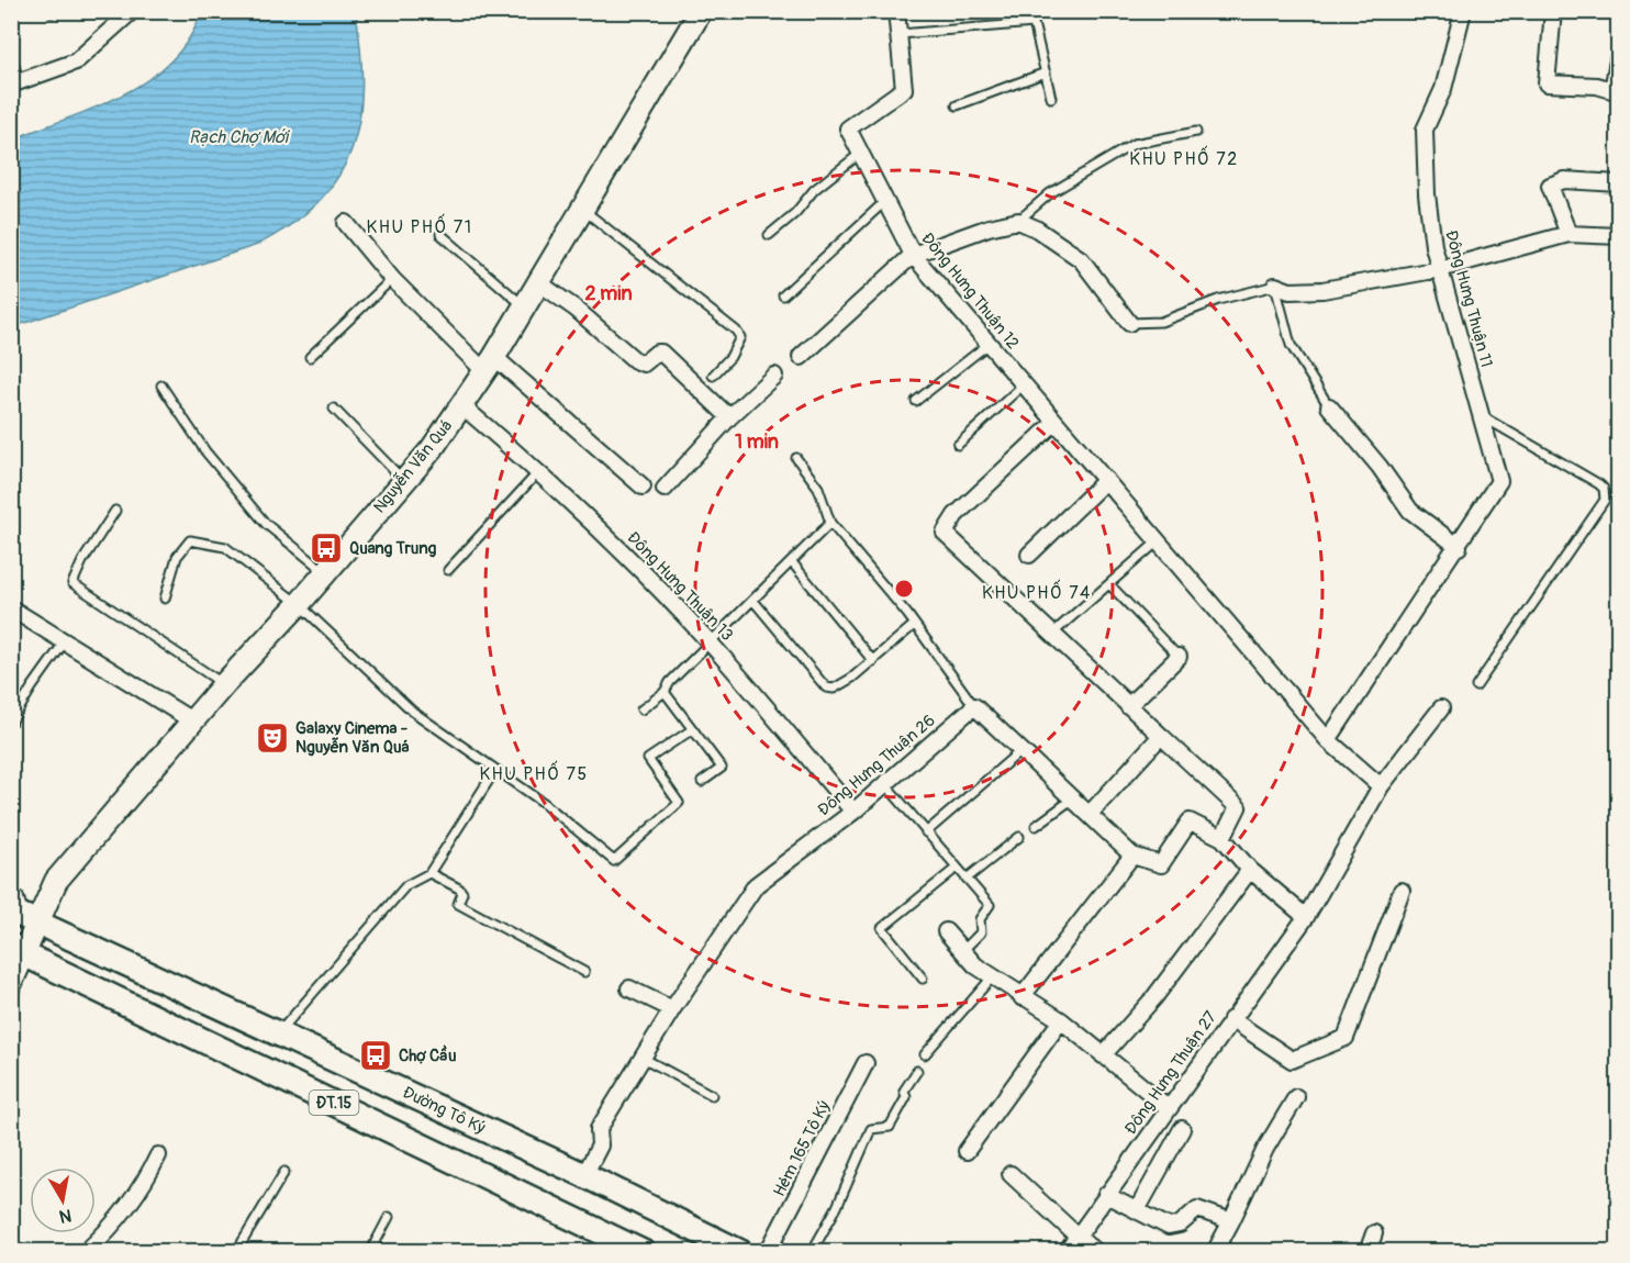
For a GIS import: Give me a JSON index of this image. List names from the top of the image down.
{
  "streets": {
    "main road": ["Nguyễn Văn Quá", "ĐT.15", "Đường Tô Ký"],
    "street": [
      "Đông Hưng Thuận 12",
      "Đông Hưng Thuận 11",
      "Đông Hưng Thuận 13",
      "Đông Hưng Thuận 26",
      "Đông Hưng Thuận 27",
      "Hẻm 165 Tô Ký"
    ]
  },
  "crossings": [
    ["Đông Hưng Thuận 12", "Đông Hưng Thuận 11"],
    ["Đông Hưng Thuận 12", "Đông Hưng Thuận 27"],
    ["Nguyễn Văn Quá", "Đông Hưng Thuận 13"],
    ["Nguyễn Văn Quá", "ĐT.15"],
    ["Nguyễn Văn Quá", "Đường Tô Ký"],
    ["Đông Hưng Thuận 13", "Đông Hưng Thuận 26"],
    ["Đông Hưng Thuận 26", "Đường Tô Ký"]
  ],
  "districts": [
    "KHU PHỐ 72",
    "KHU PHỐ 71",
    "KHU PHỐ 74",
    "KHU PHỐ 75"
  ],
  "water": ["Rạch Chợ Mới"],
  "places": {
    "bus stop": ["Quang Trung", "Chợ Cầu"],
    "theatre": ["Galaxy Cinema - Nguyễn Văn Quá"]
  },
  "north": "bottom",
  "rings": ["2 min", "1 min"]
}
